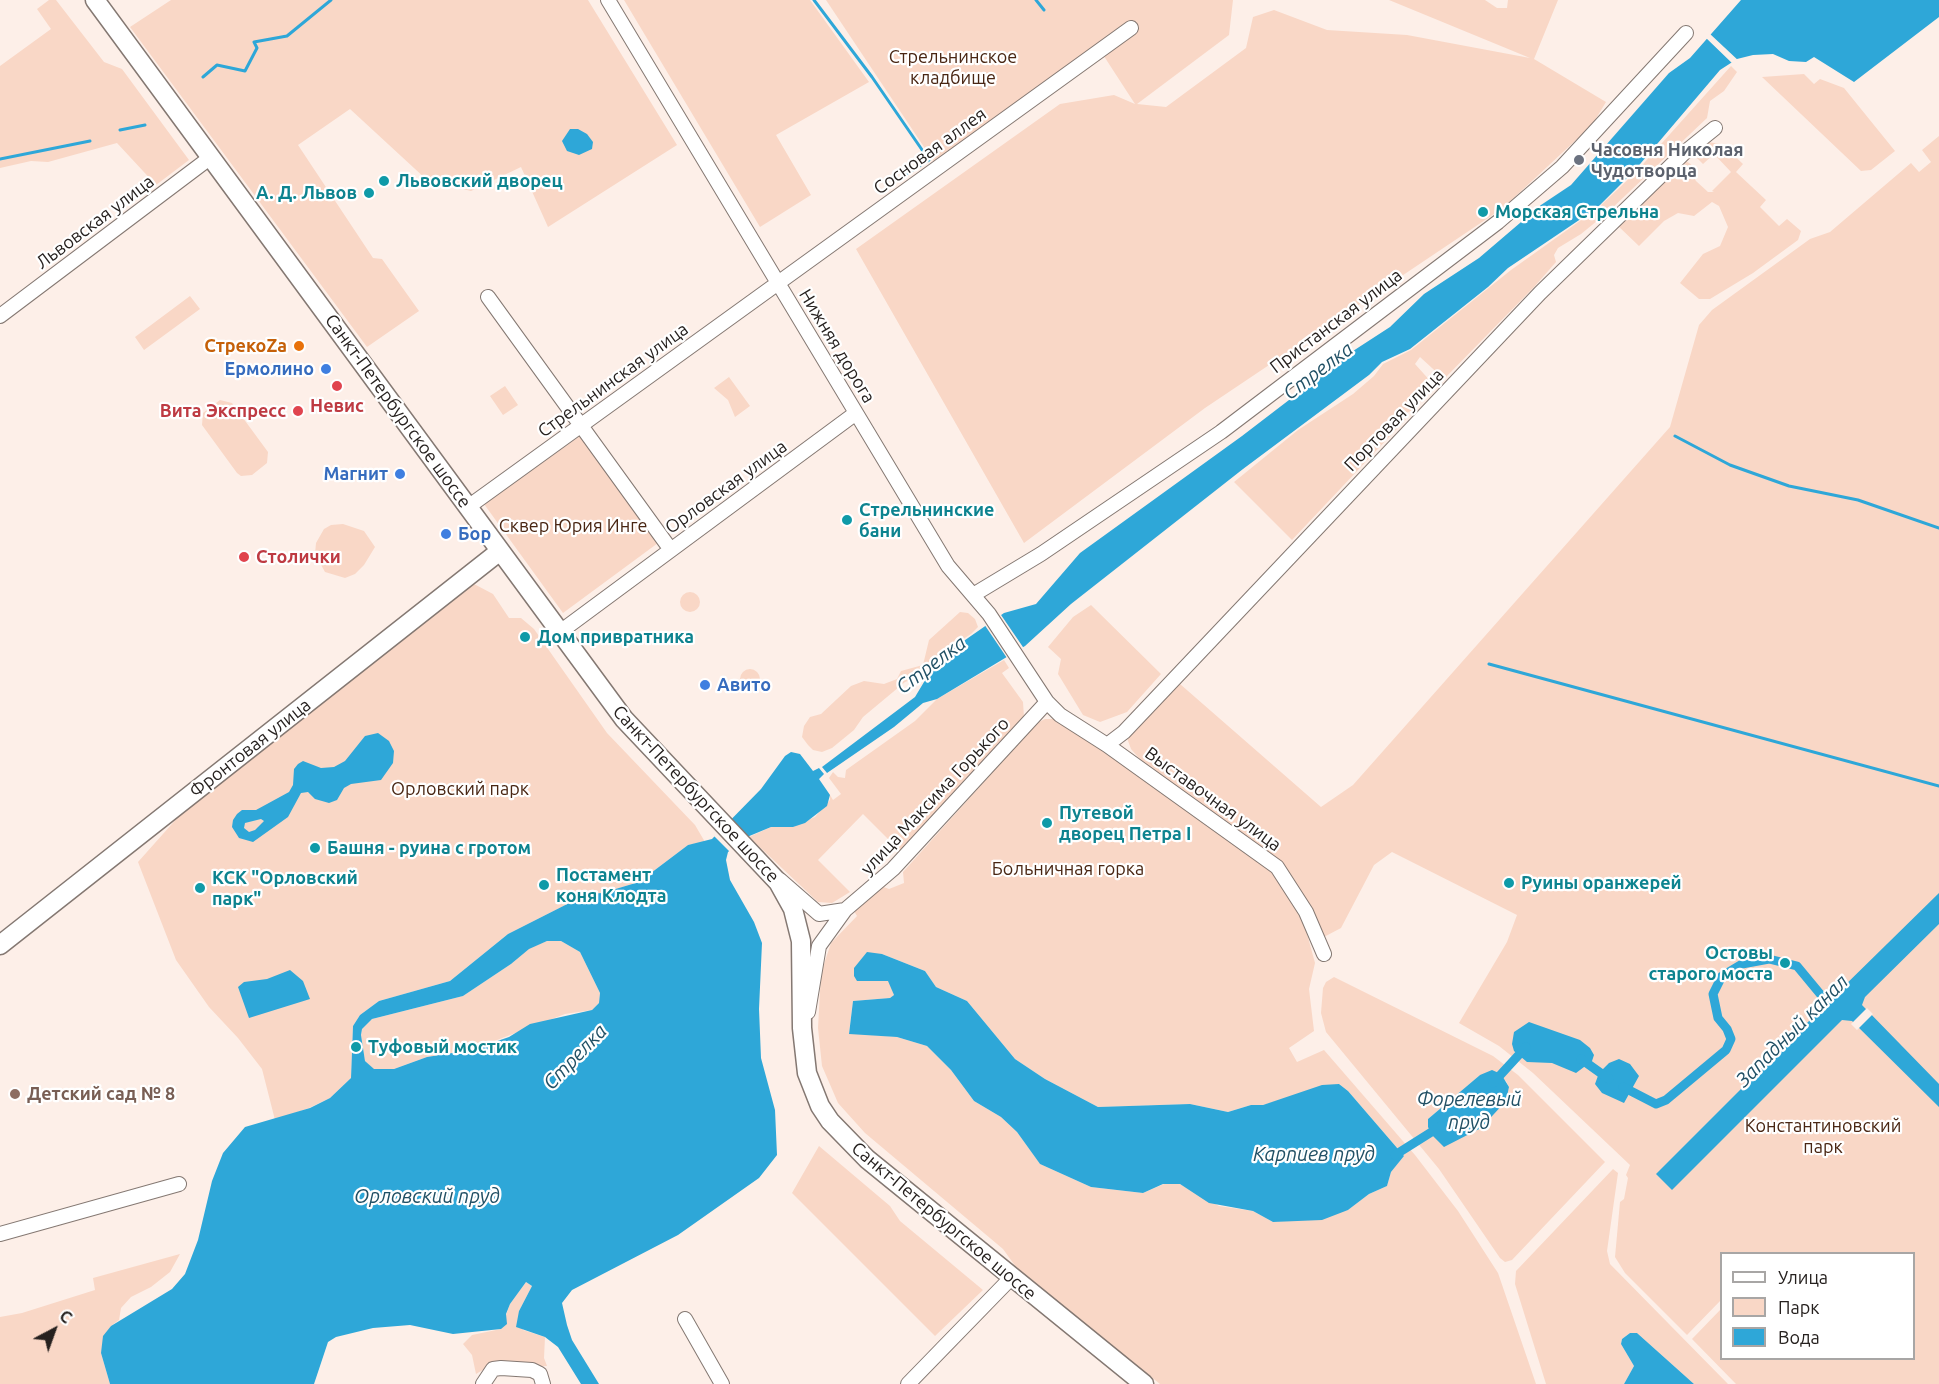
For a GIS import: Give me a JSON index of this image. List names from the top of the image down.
{
  "streets": {
    "main road": ["Санкт-Петербургское шоссе", "Фронтовая улица"],
    "street": [
      "Сосновая аллея",
      "Львовская улица",
      "Пристанская улица",
      "Нижняя дорога",
      "Стрельнинская улица",
      "Портовая улица",
      "Орловская улица",
      "улица Максима Горького",
      "Выставочная улица"
    ]
  },
  "crossings": [
    ["Сосновая аллея", "Нижняя дорога"],
    ["Сосновая аллея", "Стрельнинская улица"],
    ["Львовская улица", "Санкт-Петербургское шоссе"],
    ["Пристанская улица", "Нижняя дорога"],
    ["Нижняя дорога", "Стрельнинская улица"],
    ["Нижняя дорога", "Орловская улица"],
    ["Нижняя дорога", "улица Максима Горького"],
    ["Нижняя дорога", "Выставочная улица"],
    ["Стрельнинская улица", "Санкт-Петербургское шоссе"],
    ["Санкт-Петербургское шоссе", "Орловская улица"],
    ["Санкт-Петербургское шоссе", "Фронтовая улица"],
    ["Санкт-Петербургское шоссе", "улица Максима Горького"],
    ["Портовая улица", "Выставочная улица"],
    ["улица Максима Горького", "Выставочная улица"]
  ],
  "water": [
    "Стрелка",
    "Западный канал",
    "Форелевый пруд",
    "Карпиев пруд",
    "Орловский пруд"
  ],
  "parks": [
    "Стрельнинское кладбище",
    "Сквер Юрия Инге",
    "Орловский парк",
    "Больничная горка",
    "Константиновский парк"
  ],
  "places": [
    "Часовня Николая Чудотворца",
    "Львовский дворец",
    "А. Д. Львов",
    "Морская Стрельна",
    "СтрекоZа",
    "Ермолино",
    "Невис",
    "Вита Экспресс",
    "Магнит",
    "Стрельнинские бани",
    "Бор",
    "Столички",
    "Дом привратника",
    "Авито",
    "Путевой дворец Петра I",
    "Башня - руина с гротом",
    "Руины оранжерей",
    "Постамент коня Клодта",
    "КСК \"Орловский парк\"",
    "Остовы старого моста",
    "Туфовый мостик",
    "Детский сад № 8"
  ],
  "legend": ["Улица", "Парк", "Вода"],
  "north": "top right"
}
